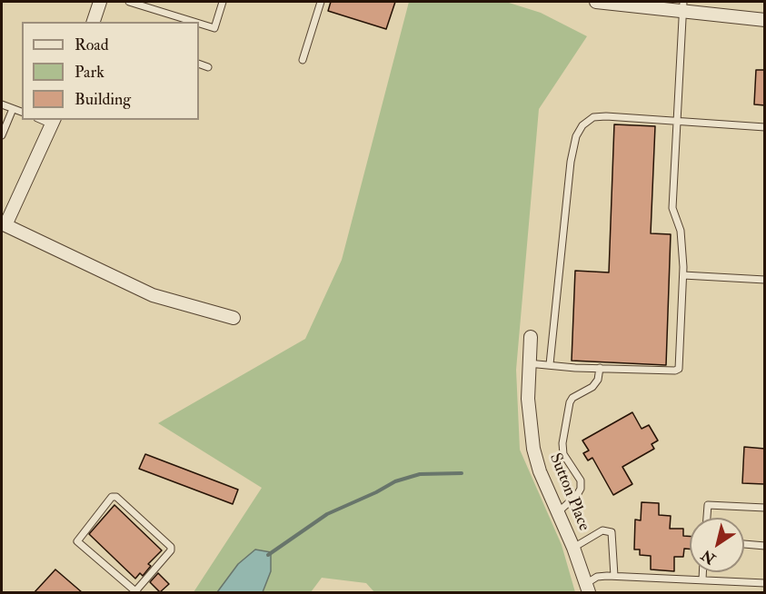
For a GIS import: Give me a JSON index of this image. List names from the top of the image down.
{
  "streets": {
    "street": ["Sutton Place"]
  },
  "legend": ["Road", "Park", "Building"],
  "north": "bottom left"
}
